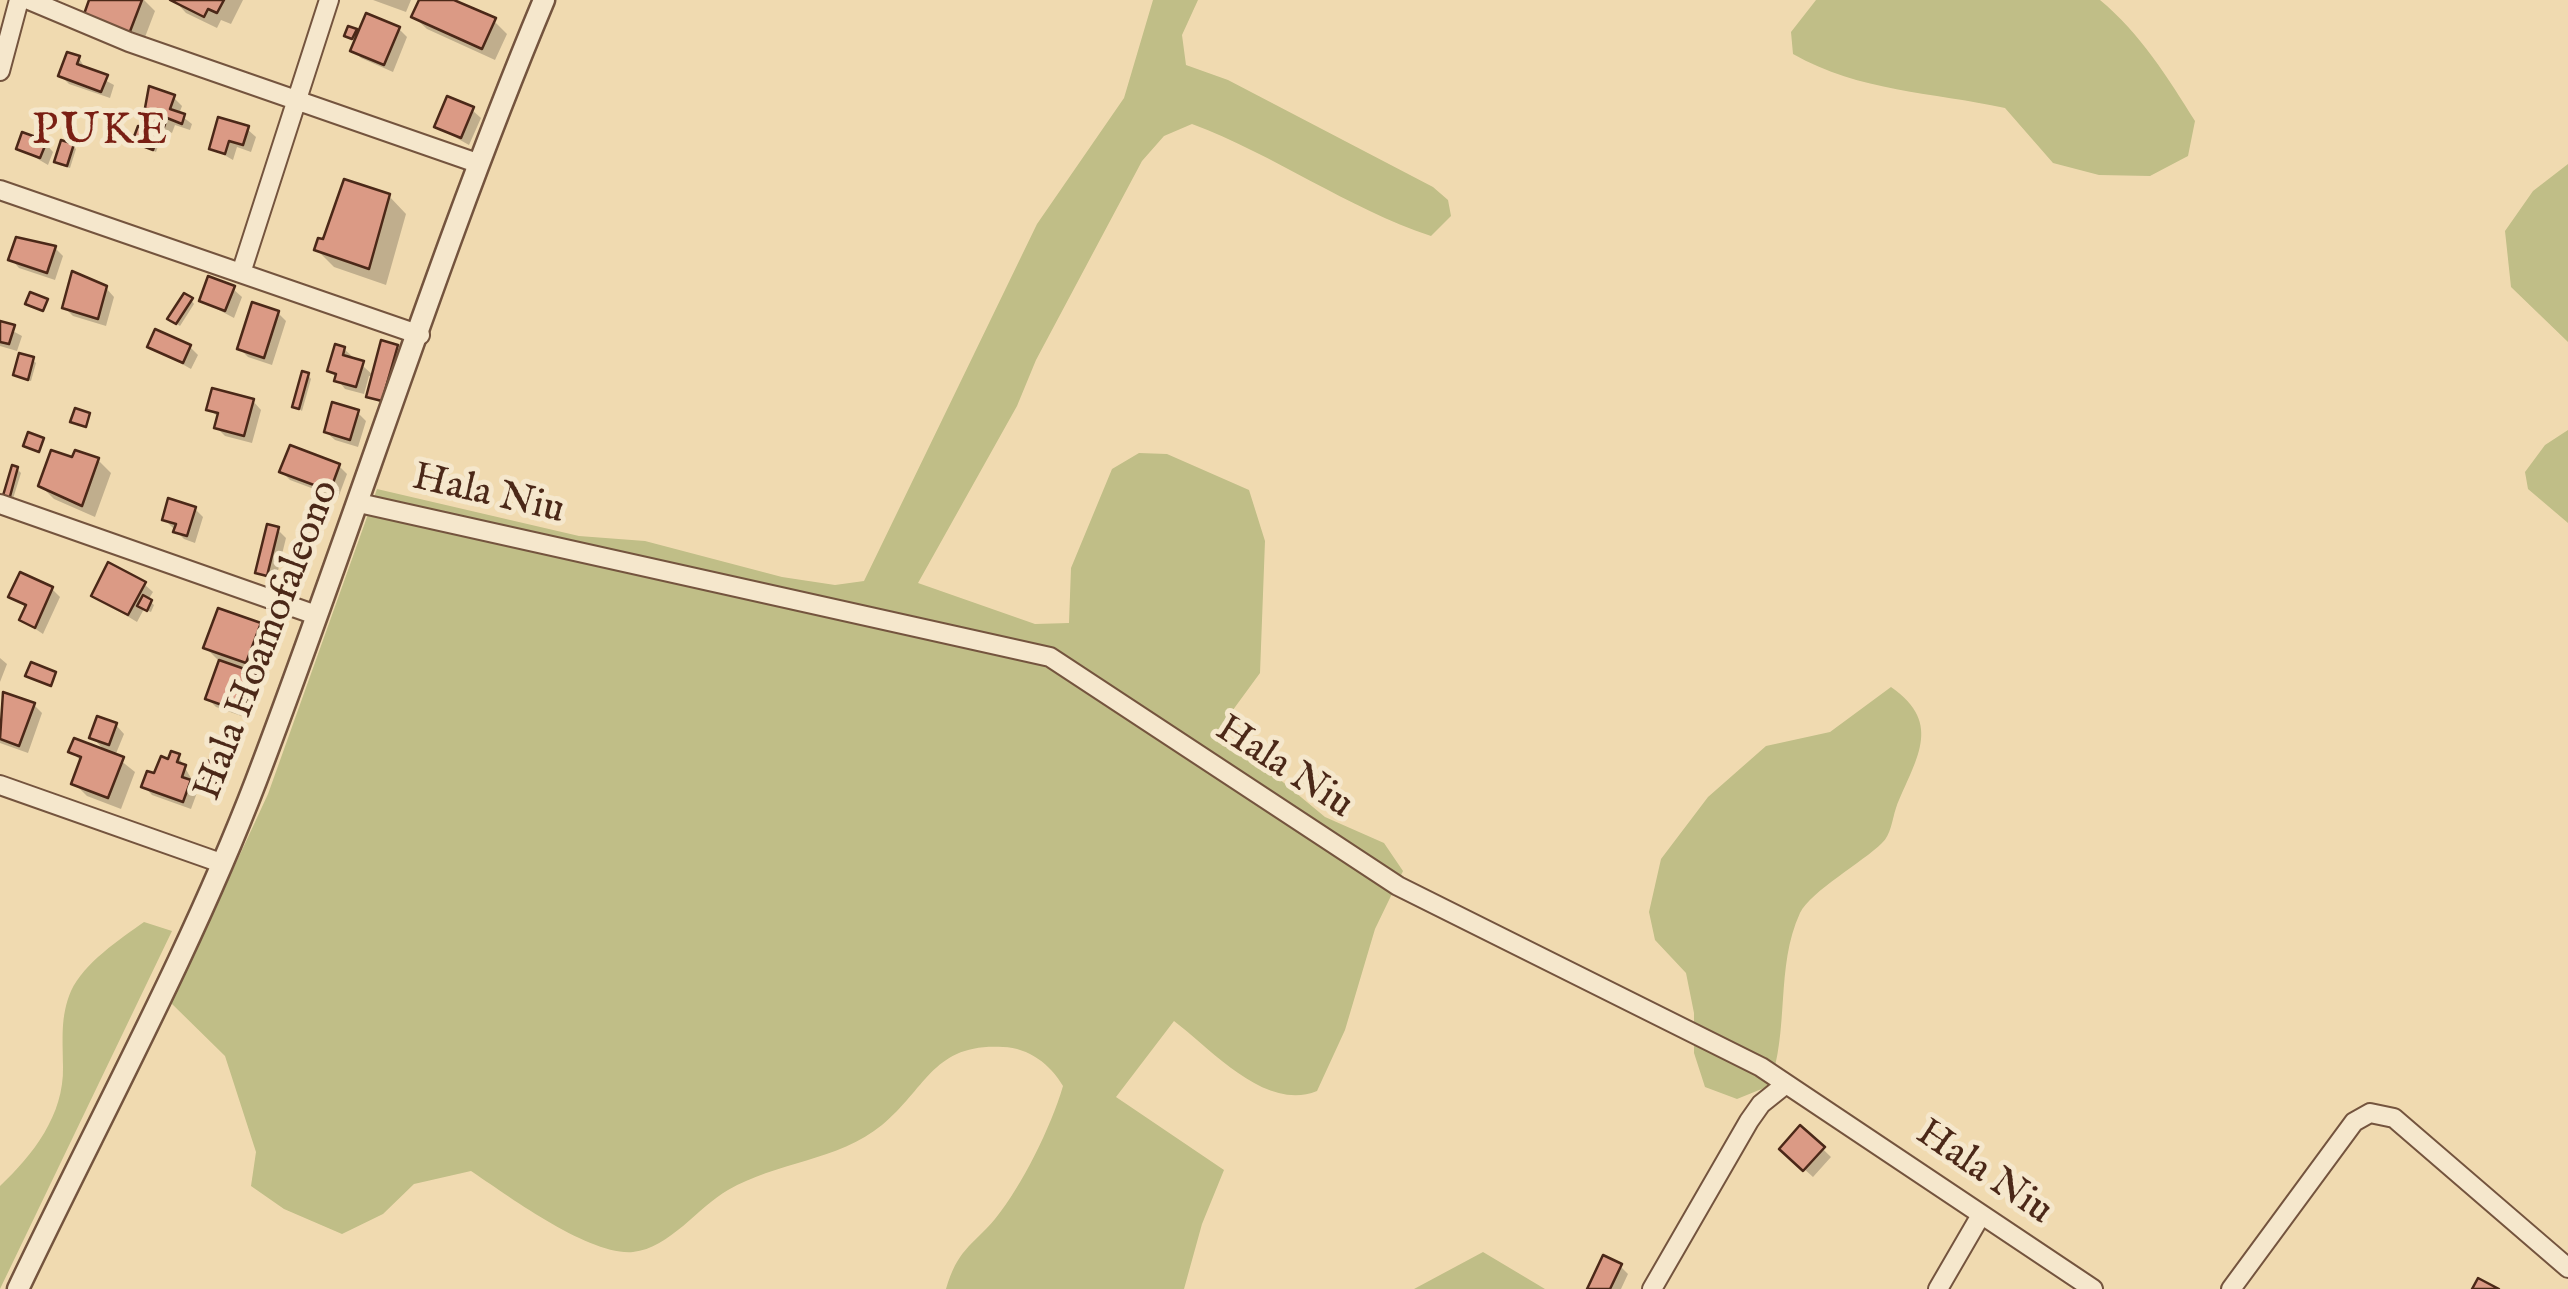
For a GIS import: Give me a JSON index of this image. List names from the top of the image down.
{
  "streets": {
    "street": ["Hala Niu", "Hala Hoamofaleono"]
  },
  "crossings": [
    ["Hala Niu", "Hala Hoamofaleono"]
  ],
  "districts": ["PUKE"]
}
